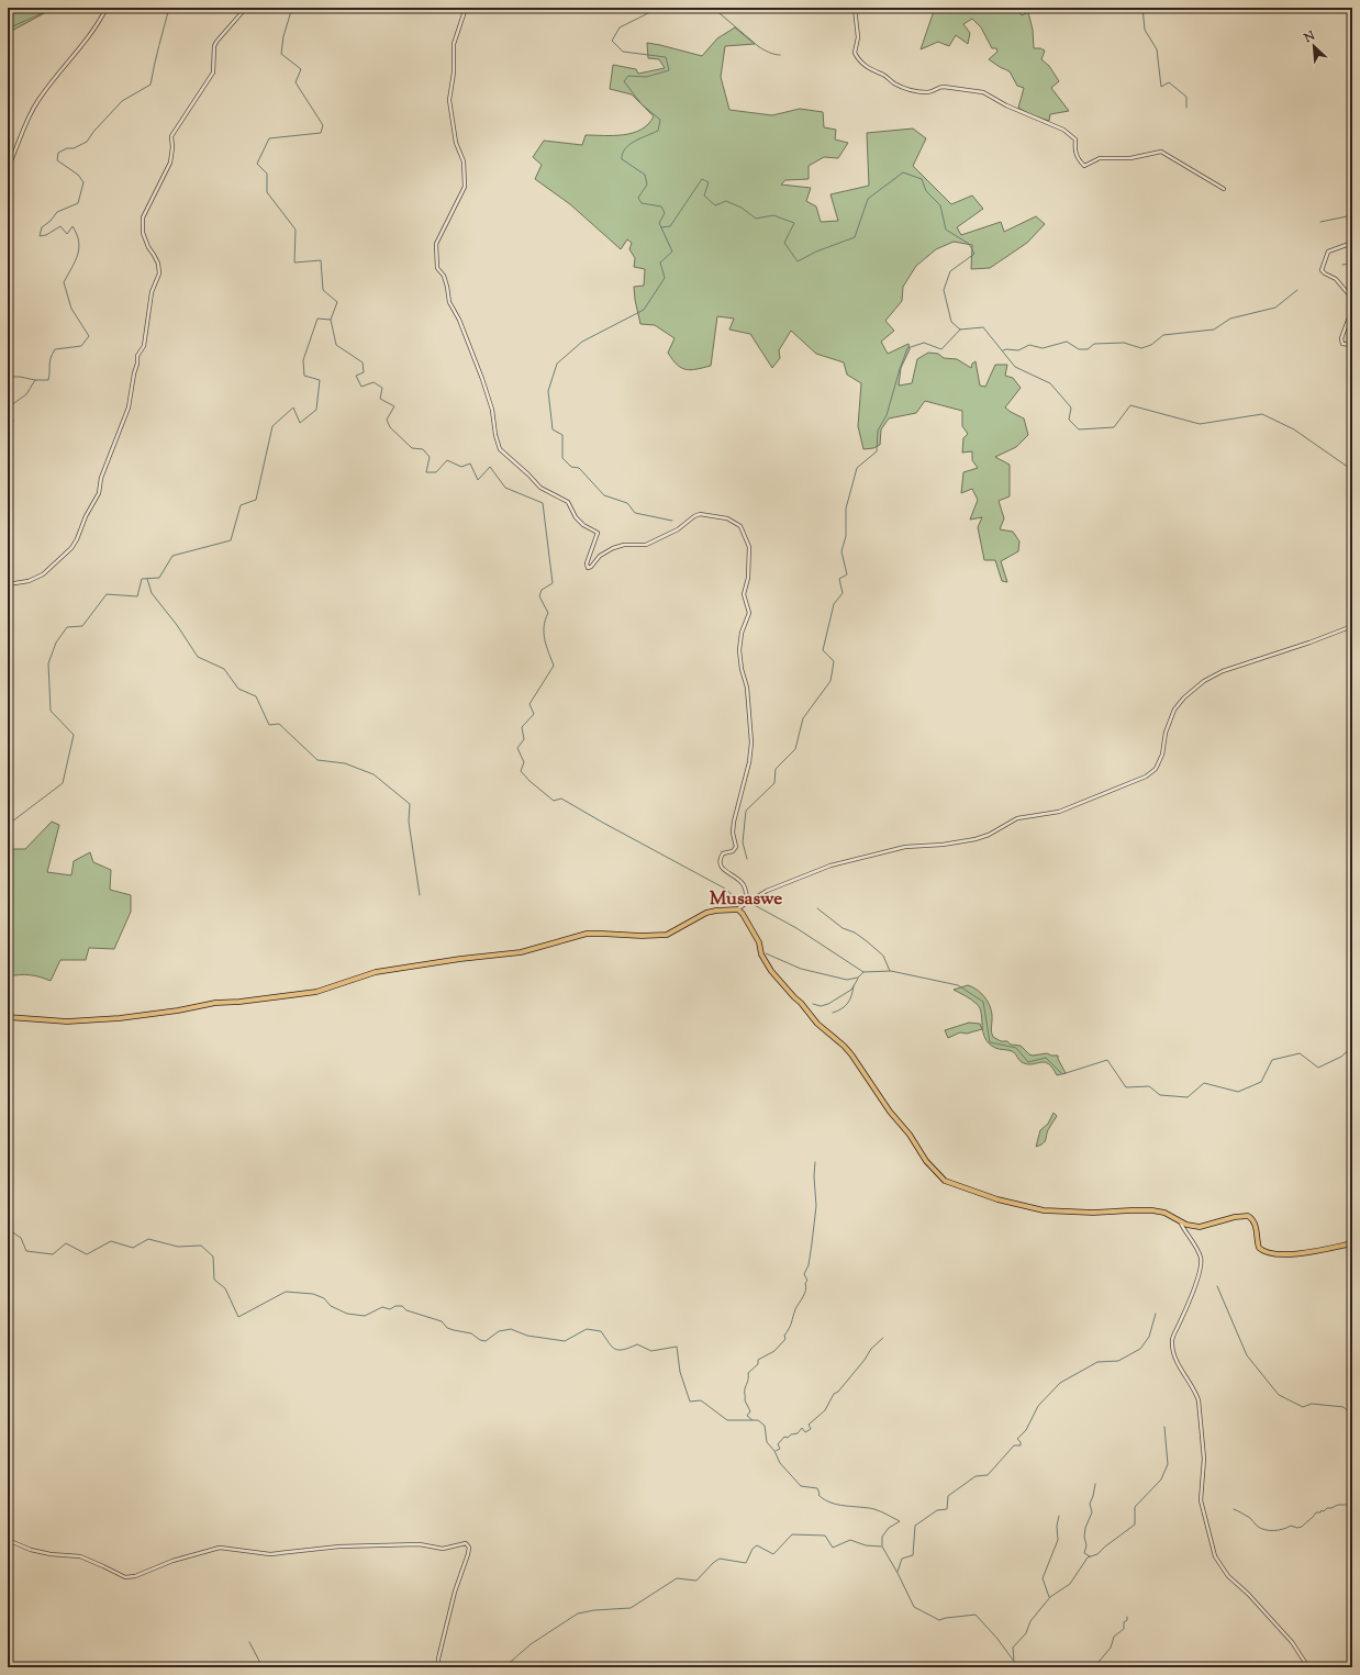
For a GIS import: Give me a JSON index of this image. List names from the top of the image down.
{
  "districts": ["Musaswe"],
  "north": "top left"
}
